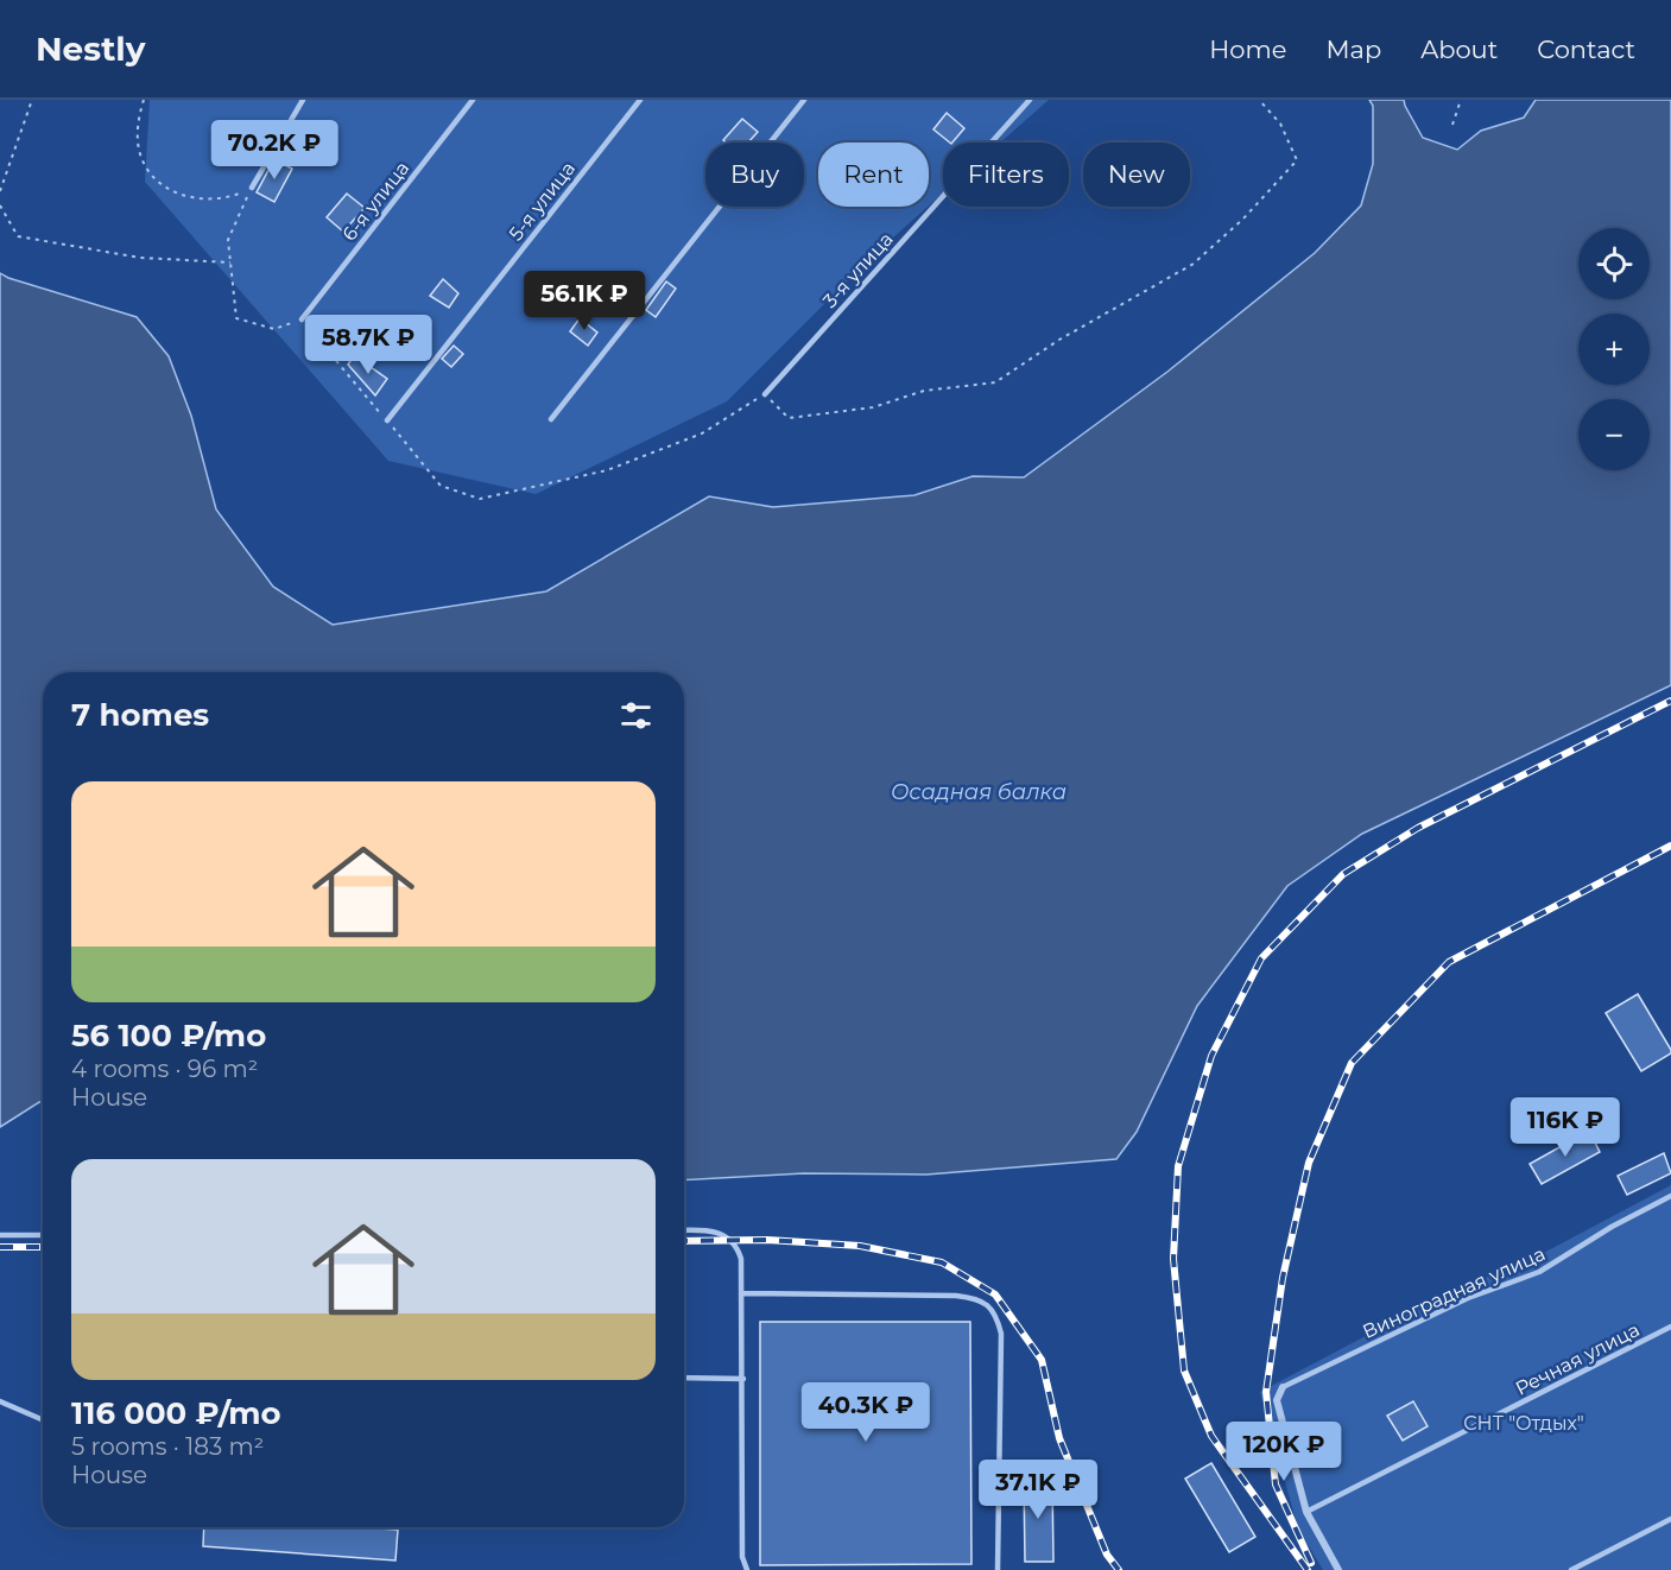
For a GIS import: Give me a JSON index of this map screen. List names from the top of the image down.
{
  "streets": {
    "lane": [
      "6-я улица",
      "5-я улица",
      "3-я улица",
      "Виноградная улица",
      "Речная улица"
    ]
  },
  "water": ["Осадная балка"],
  "parks": ["СНТ \"Отдых\""],
  "page": {
    "header": "Nestly",
    "nav": [
      "Home",
      "Map",
      "About",
      "Contact"
    ],
    "price": [
      "70.2K ₽",
      "56.1K ₽",
      "58.7K ₽",
      "116K ₽",
      "40.3K ₽",
      "120K ₽",
      "37.1K ₽"
    ],
    "chip": [
      "Buy",
      "Rent",
      "Filters",
      "New"
    ],
    "map_buttons": ["+", "−"],
    "heading": "7 homes",
    "list": [
      {
        "name": "56 100 ₽/mo",
        "note": "4 rooms · 96 m² · House"
      },
      {
        "name": "116 000 ₽/mo",
        "note": "5 rooms · 183 m² · House"
      }
    ]
  }
}
